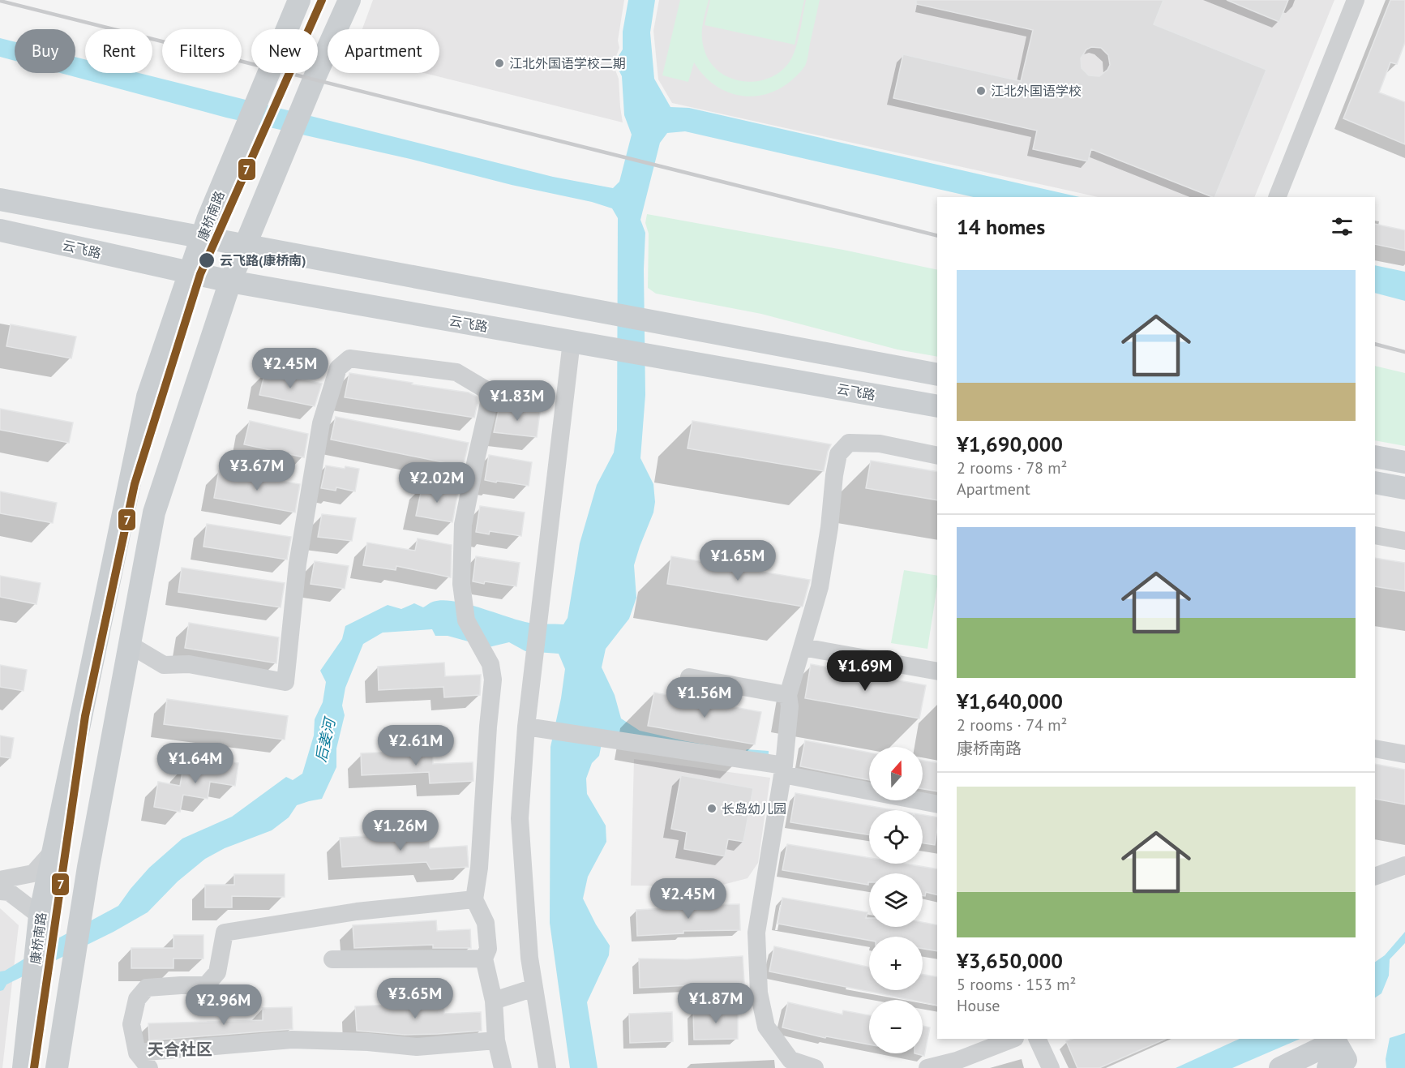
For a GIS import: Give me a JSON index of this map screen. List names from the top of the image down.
{
  "streets": {
    "main road": ["康桥南路", "云飞路"]
  },
  "crossings": [
    ["康桥南路", "云飞路"]
  ],
  "districts": ["天合社区"],
  "water": ["后姜河"],
  "places": [
    "江北外国语学校二期",
    "江北外国语学校",
    "云飞路(康桥南)",
    "长岛幼儿园"
  ],
  "lines": ["transit line 7"],
  "north": "top",
  "page": {
    "chip": [
      "Buy",
      "Rent",
      "Filters",
      "New",
      "Apartment"
    ],
    "heading": "14 homes",
    "list": [
      {
        "name": "¥1,690,000",
        "note": "2 rooms · 78 m² · Apartment"
      },
      {
        "name": "¥1,640,000",
        "note": "2 rooms · 74 m² · 康桥南路"
      },
      {
        "name": "¥3,650,000",
        "note": "5 rooms · 153 m² · House"
      }
    ],
    "price": [
      "¥2.45M",
      "¥1.83M",
      "¥3.67M",
      "¥2.02M",
      "¥1.65M",
      "¥1.69M",
      "¥1.56M",
      "¥2.61M",
      "¥1.64M",
      "¥1.26M",
      "¥2.45M",
      "¥3.65M",
      "¥1.87M",
      "¥2.96M"
    ],
    "map_buttons": ["+", "−"]
  }
}
